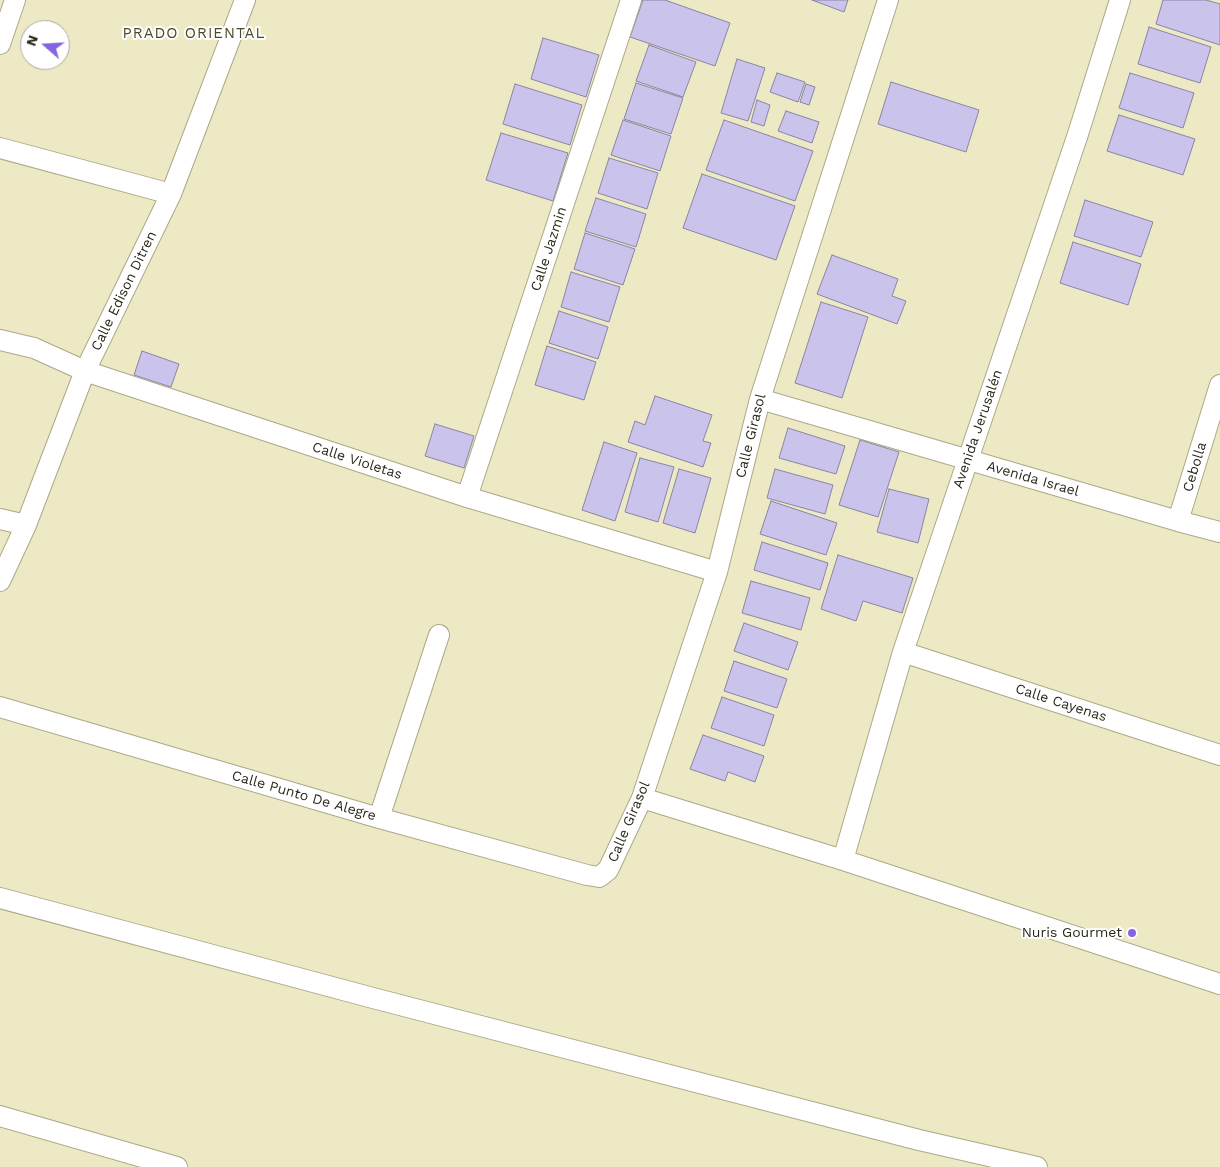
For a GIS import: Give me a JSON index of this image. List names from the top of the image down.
{
  "streets": {
    "street": [
      "Calle Jazmin",
      "Calle Edison Ditren",
      "Avenida Jerusalén",
      "Calle Girasol",
      "Calle Violetas",
      "Cebolla",
      "Avenida Israel",
      "Calle Cayenas",
      "Calle Punto De Alegre"
    ]
  },
  "crossings": [
    ["Calle Jazmin", "Calle Violetas"],
    ["Calle Edison Ditren", "Calle Violetas"],
    ["Avenida Jerusalén", "Avenida Israel"],
    ["Avenida Jerusalén", "Calle Cayenas"],
    ["Calle Girasol", "Calle Violetas"],
    ["Calle Girasol", "Avenida Israel"],
    ["Calle Girasol", "Calle Punto De Alegre"],
    ["Cebolla", "Avenida Israel"]
  ],
  "districts": ["PRADO ORIENTAL"],
  "places": ["Nuris Gourmet"],
  "north": "left"
}
